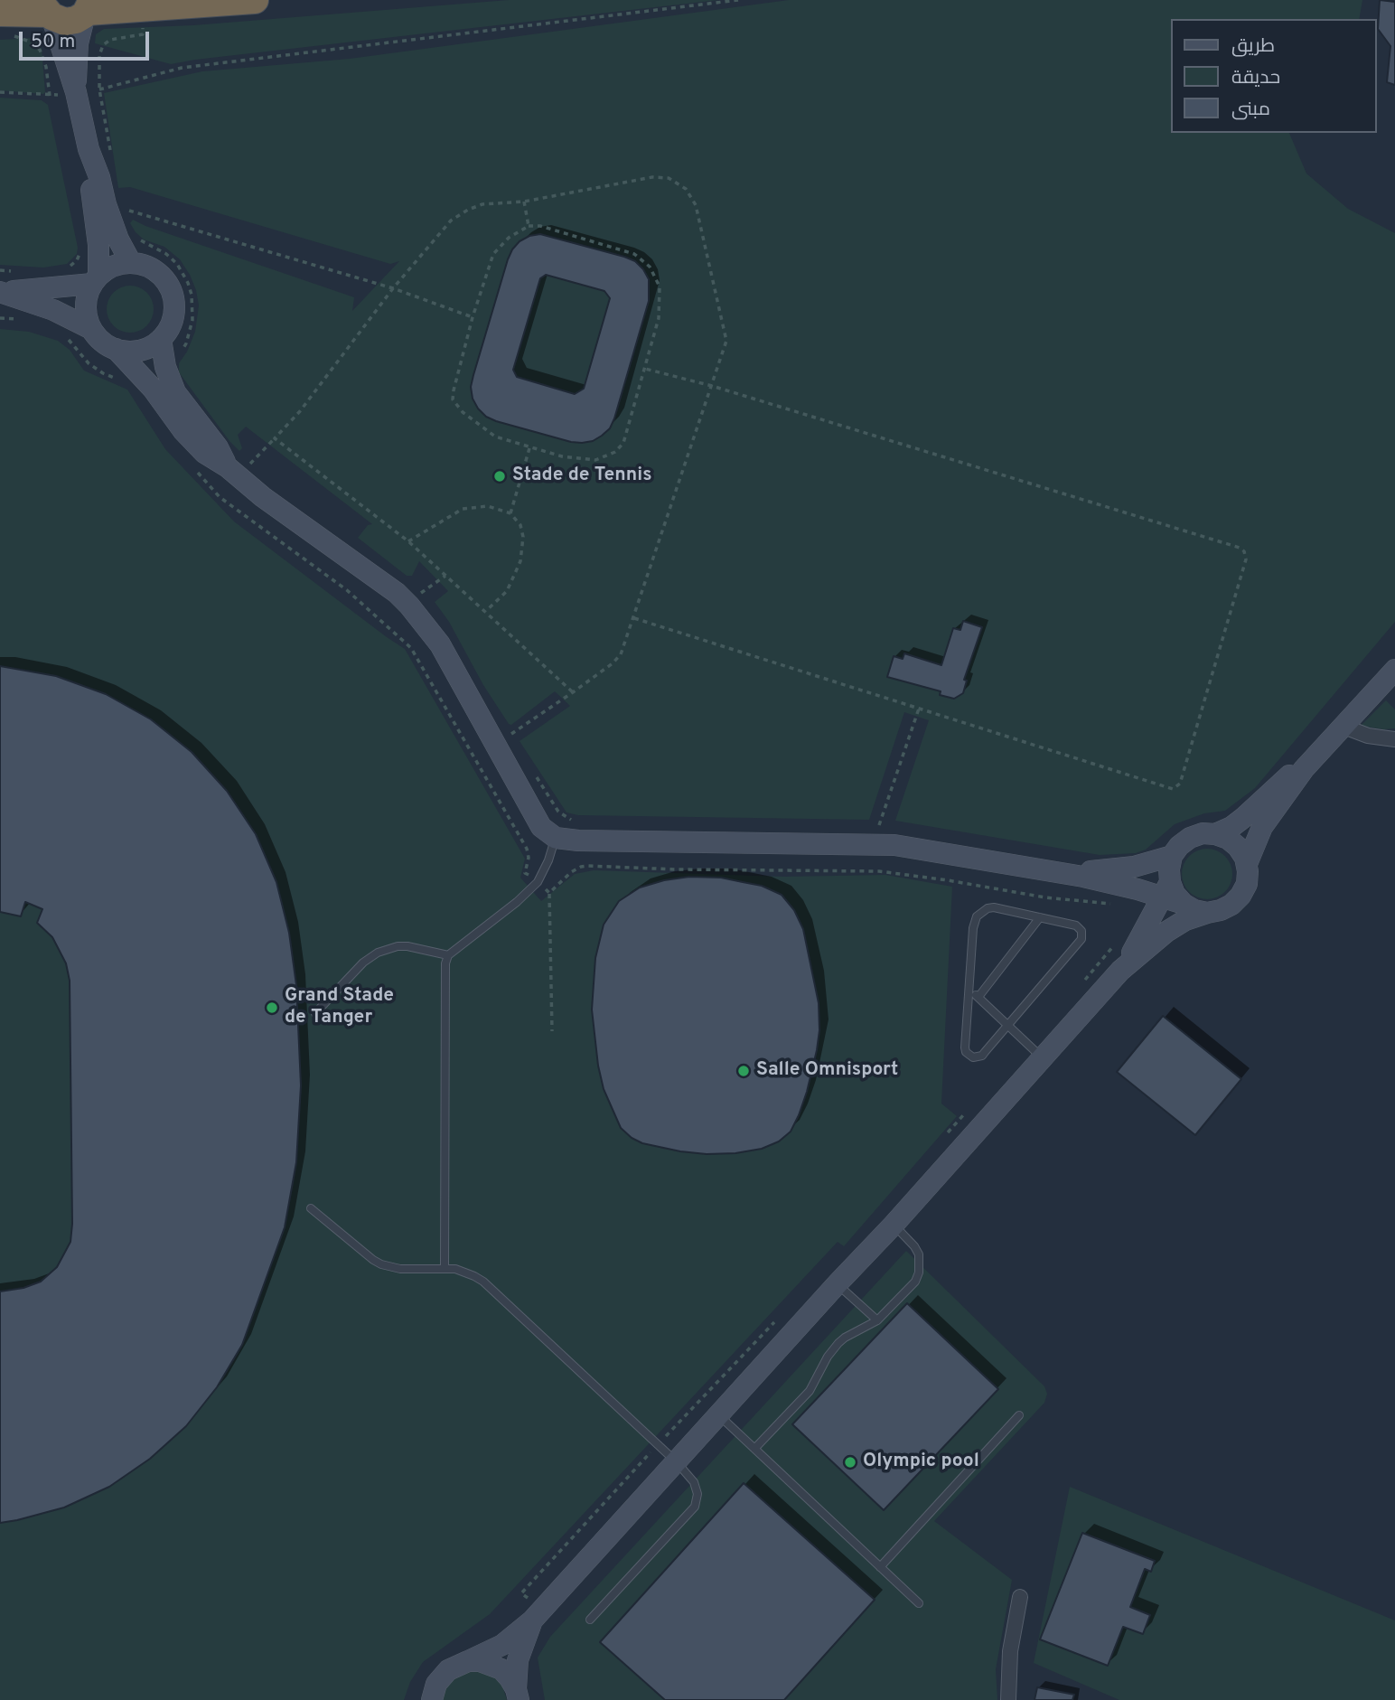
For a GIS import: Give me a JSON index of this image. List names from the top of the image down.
{
  "places": [
    "Stade de Tennis",
    "Grand Stade de Tanger",
    "Salle Omnisport",
    "Olympic pool"
  ],
  "legend": ["طريق", "حديقة", "مبنى"],
  "scale_bar": "50 m"
}
